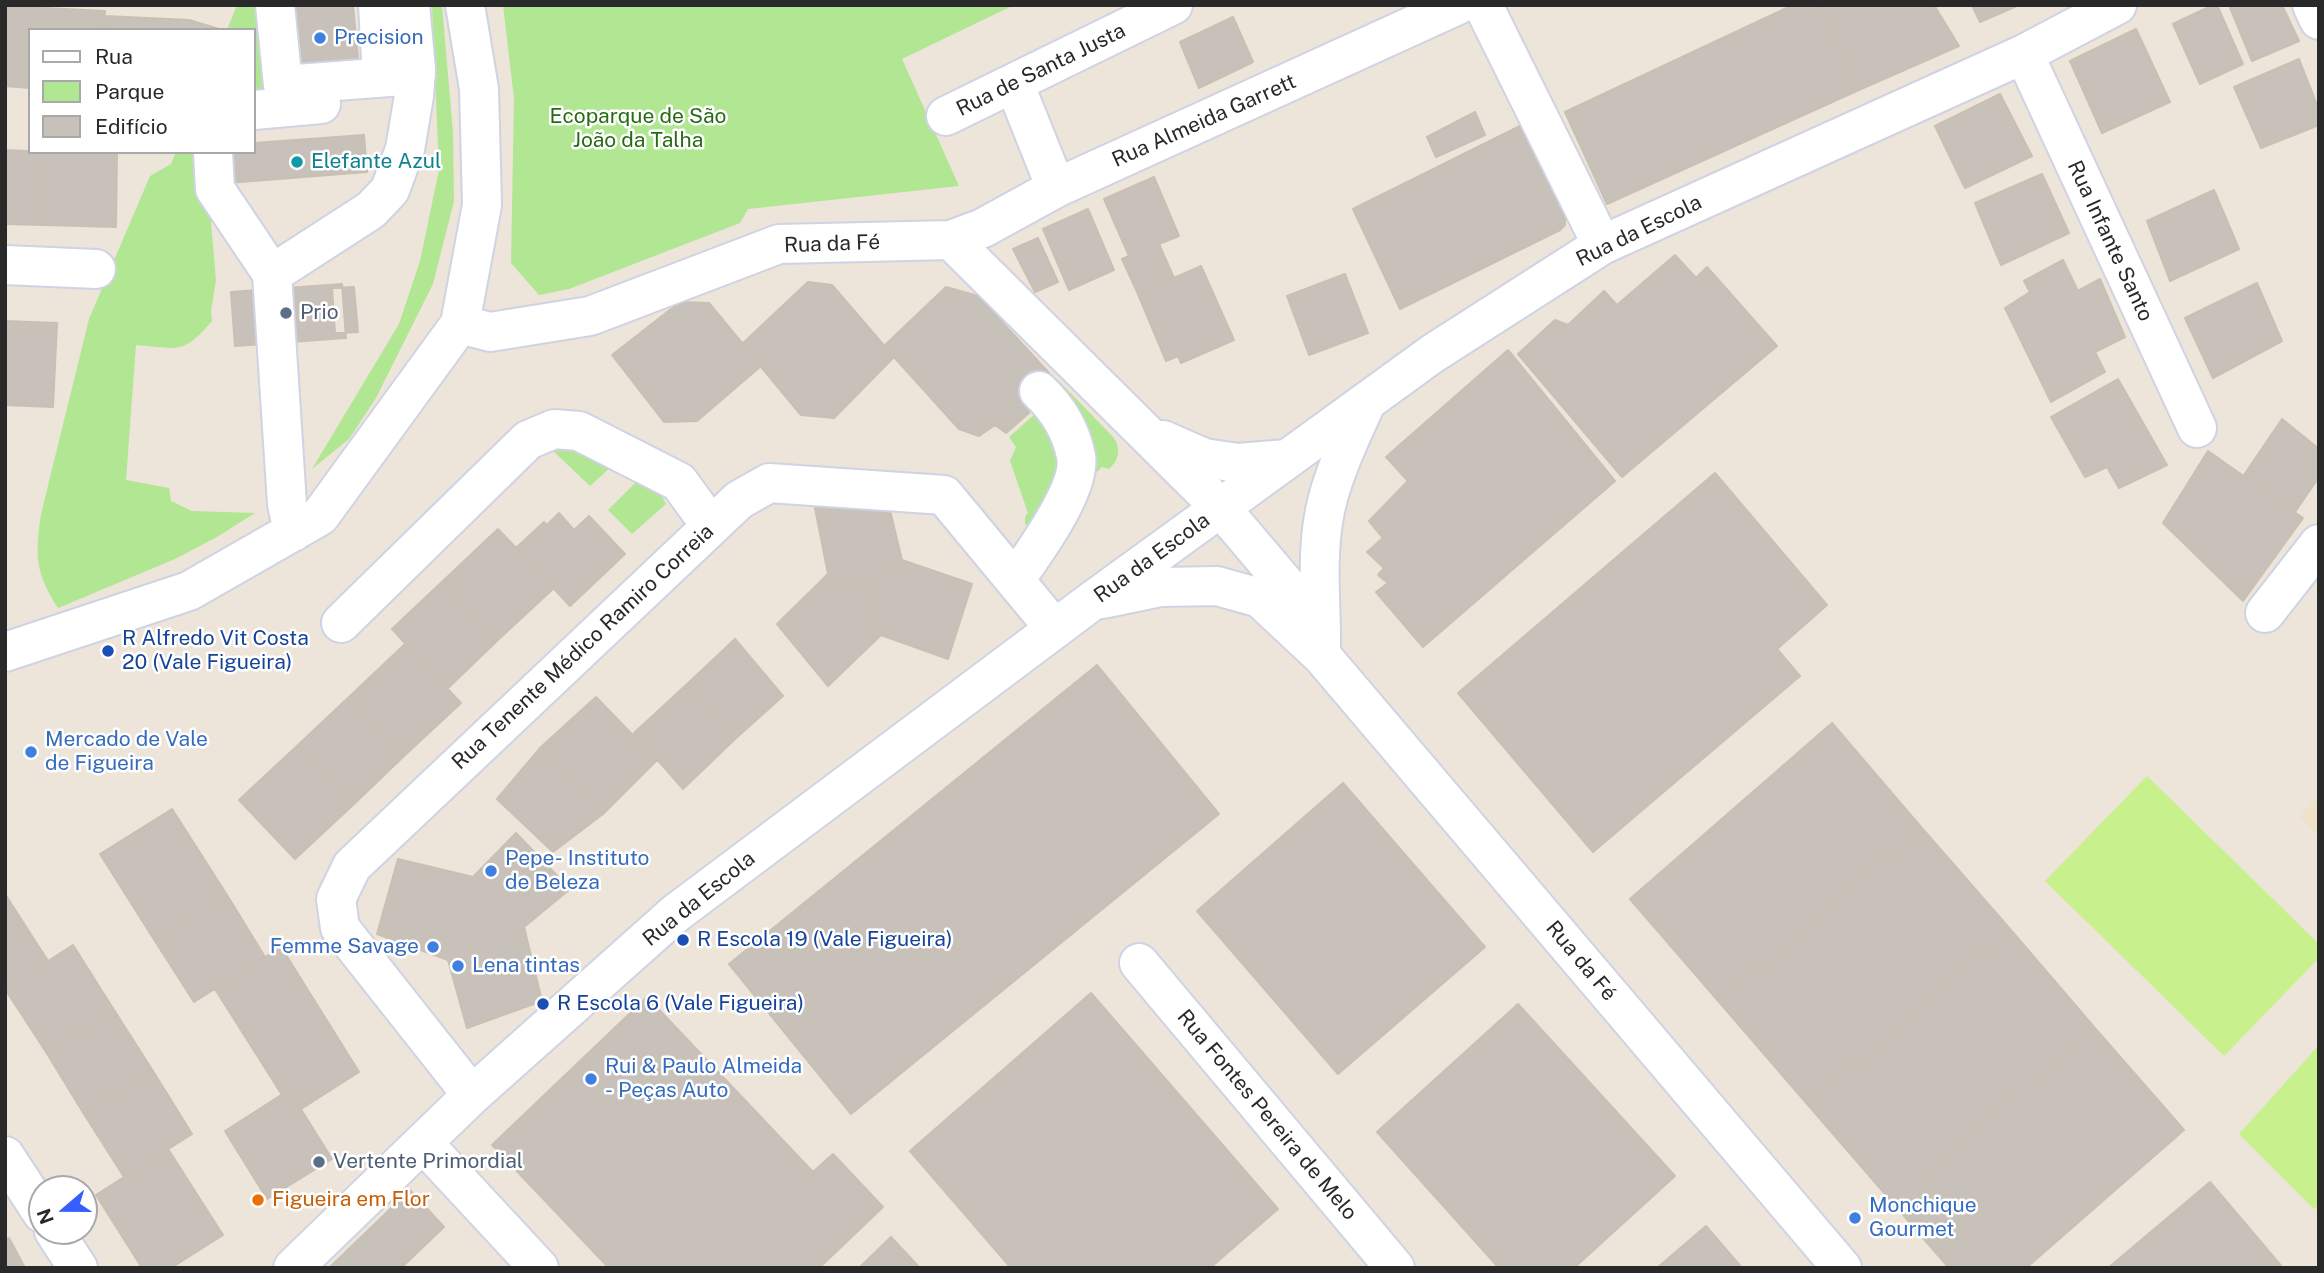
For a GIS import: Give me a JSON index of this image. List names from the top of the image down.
{
  "streets": {
    "street": [
      "Rua de Santa Justa",
      "Rua Almeida Garrett",
      "Rua da Escola",
      "Rua Infante Santo",
      "Rua da Fé",
      "Rua Tenente Médico Ramiro Correia",
      "Rua Fontes Pereira de Melo"
    ]
  },
  "crossings": [
    ["Rua Almeida Garrett", "Rua da Fé"],
    ["Rua da Escola", "Rua Infante Santo"],
    ["Rua da Escola", "Rua da Fé"],
    ["Rua da Escola", "Rua Tenente Médico Ramiro Correia"]
  ],
  "parks": ["Ecoparque de São João da Talha"],
  "places": [
    "Precision",
    "Elefante Azul",
    "Prio",
    "R Alfredo Vit Costa 20 (Vale Figueira)",
    "Mercado de Vale de Figueira",
    "Pepe- Instituto de Beleza",
    "R Escola 19 (Vale Figueira)",
    "Femme Savage",
    "Lena tintas",
    "R Escola 6 (Vale Figueira)",
    "Rui & Paulo Almeida - Peças Auto",
    "Vertente Primordial",
    "Figueira em Flor",
    "Monchique Gourmet"
  ],
  "legend": ["Rua", "Parque", "Edifício"],
  "north": "left"
}
